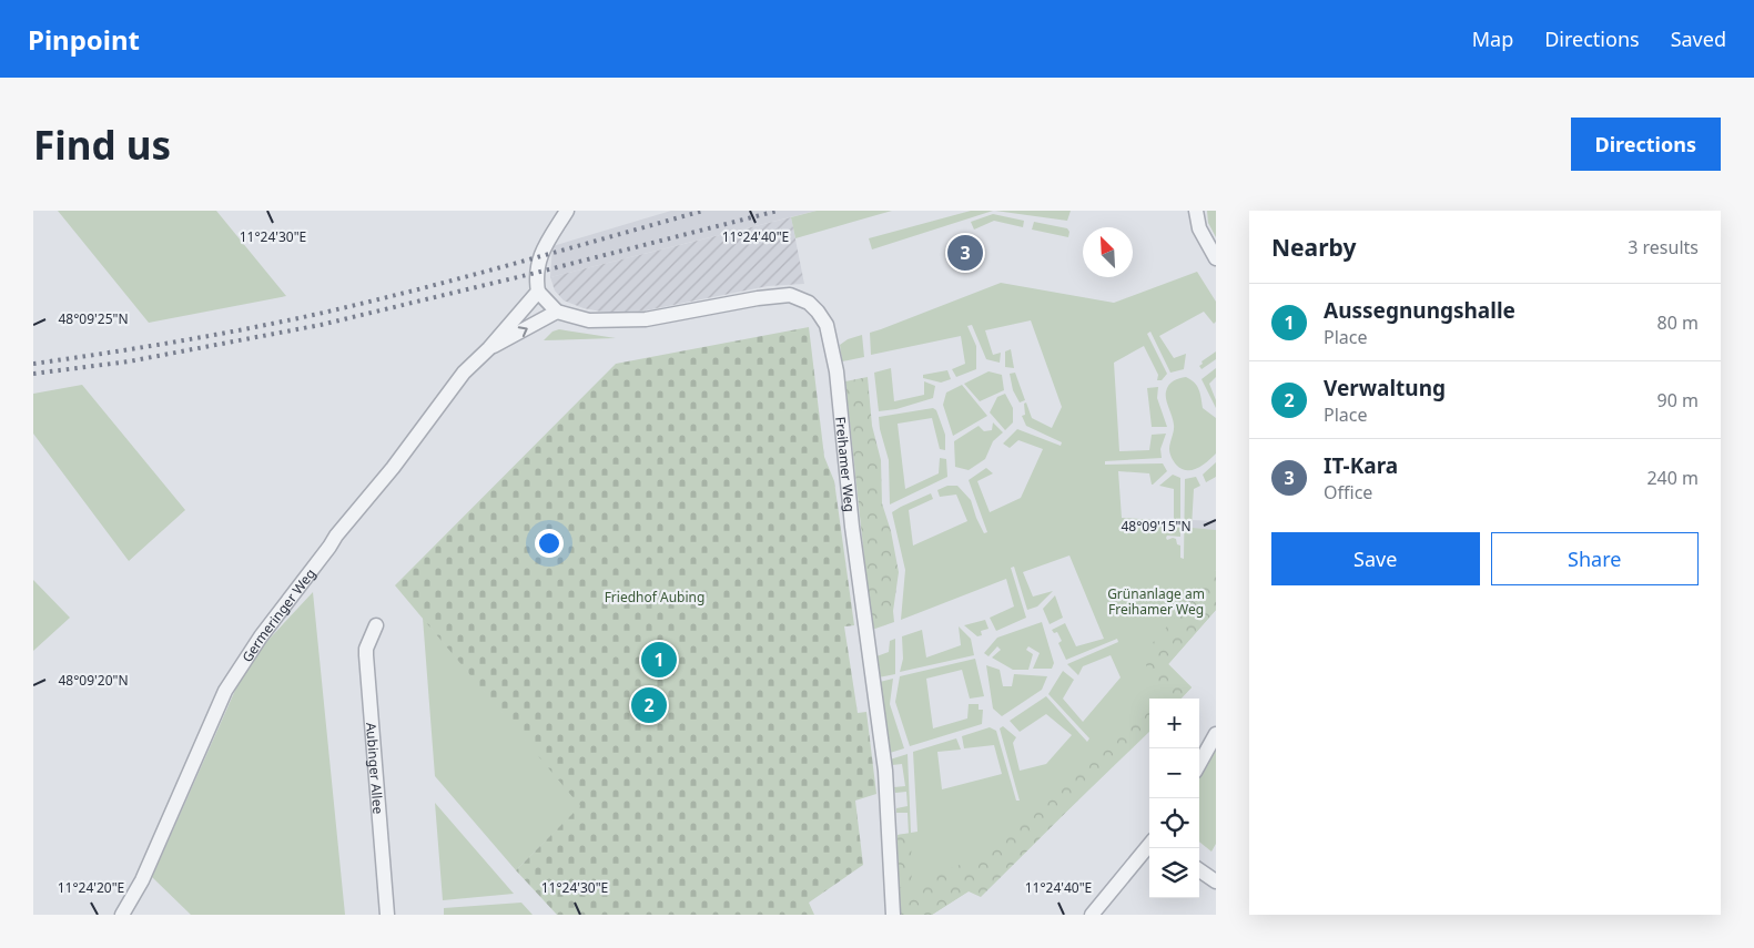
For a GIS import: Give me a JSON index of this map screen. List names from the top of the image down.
{
  "streets": {
    "street": ["Freihamer Weg", "Germeringer Weg", "Aubinger Allee"]
  },
  "crossings": [
    ["Freihamer Weg", "Germeringer Weg"]
  ],
  "parks": ["Grünanlage am Freihamer Weg", "Friedhof Aubing"],
  "north": "top left",
  "page": {
    "header": "Pinpoint",
    "nav": ["Map", "Directions", "Saved"],
    "buttons": [
      "Directions",
      ["Save", "Share"]
    ],
    "title": "Find us",
    "heading": ["Nearby", "3 results"],
    "pins": ["3", "1", "2"],
    "list": [
      {
        "mark": "1",
        "name": "Aussegnungshalle",
        "note": "Place",
        "value": "80 m"
      },
      {
        "mark": "2",
        "name": "Verwaltung",
        "note": "Place",
        "value": "90 m"
      },
      {
        "mark": "3",
        "name": "IT-Kara",
        "note": "Office",
        "value": "240 m"
      }
    ],
    "map_buttons": ["+", "−"]
  },
  "coordinates": [
    "11°24'30\"E",
    "11°24'40\"E",
    "48°09'25\"N",
    "48°09'15\"N",
    "48°09'20\"N",
    "11°24'20\"E"
  ]
}
